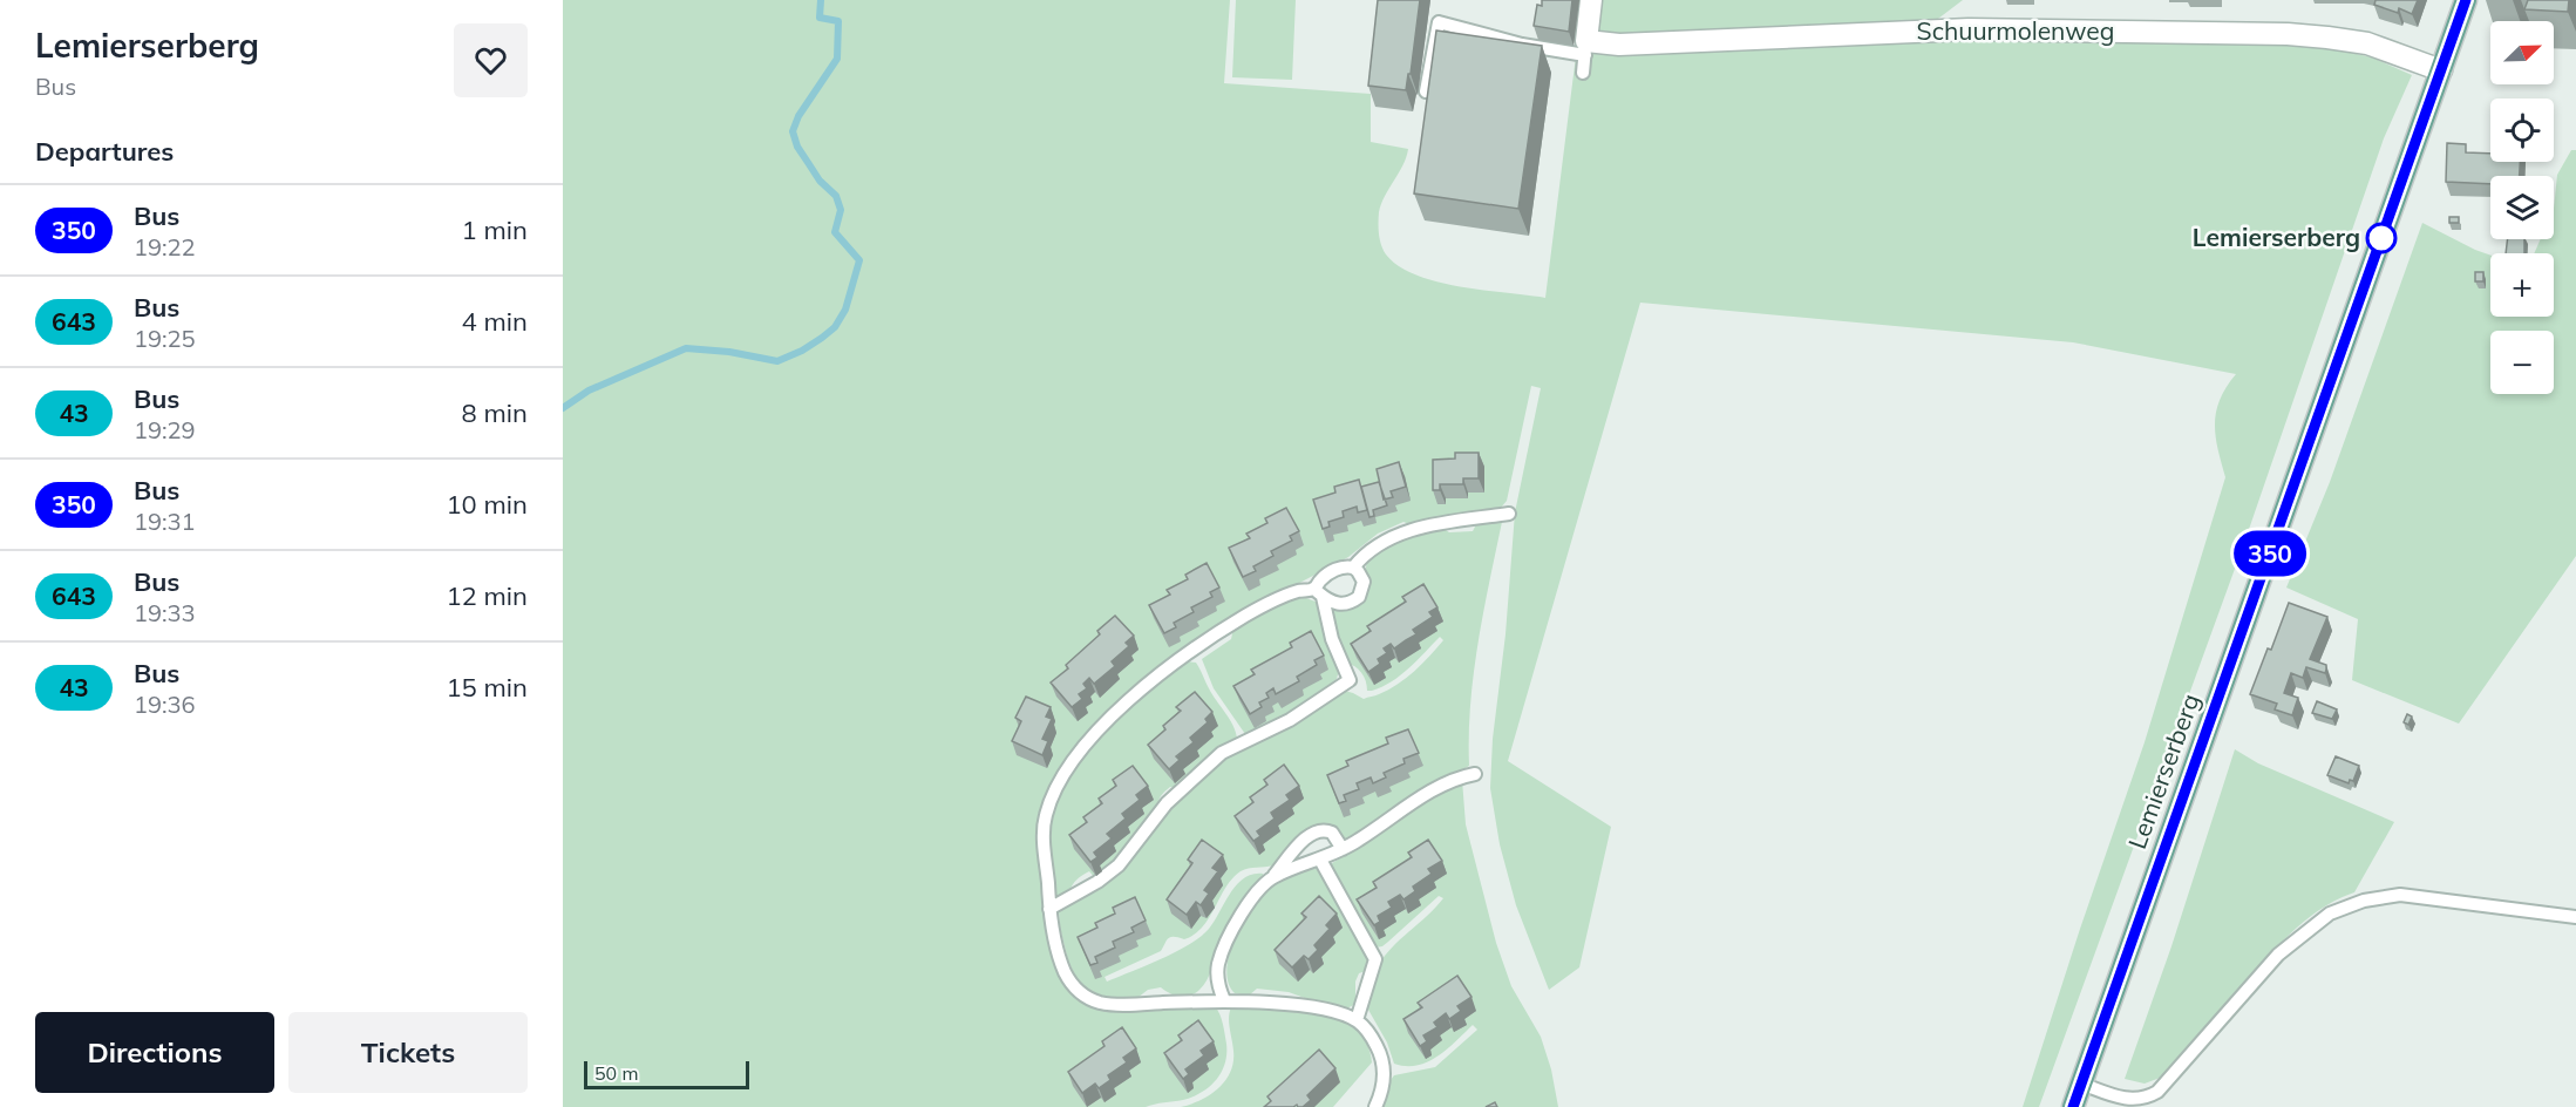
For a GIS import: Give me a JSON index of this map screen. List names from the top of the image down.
{
  "streets": {
    "main road": ["Lemierserberg"],
    "street": ["Schuurmolenweg"]
  },
  "crossings": [
    ["Schuurmolenweg", "Lemierserberg"]
  ],
  "places": ["Lemierserberg"],
  "lines": ["bus line 350"],
  "scale_bar": "50 m",
  "north": "top right",
  "page": {
    "heading": [
      ["Lemierserberg", "Bus"],
      "Departures"
    ],
    "on_map": "350",
    "map_buttons": ["+", "−"],
    "list": [
      {
        "mark": "350",
        "name": "Bus",
        "note": "19:22",
        "value": "1 min"
      },
      {
        "mark": "643",
        "name": "Bus",
        "note": "19:25",
        "value": "4 min"
      },
      {
        "mark": "43",
        "name": "Bus",
        "note": "19:29",
        "value": "8 min"
      },
      {
        "mark": "350",
        "name": "Bus",
        "note": "19:31",
        "value": "10 min"
      },
      {
        "mark": "643",
        "name": "Bus",
        "note": "19:33",
        "value": "12 min"
      },
      {
        "mark": "43",
        "name": "Bus",
        "note": "19:36",
        "value": "15 min"
      }
    ],
    "buttons": ["Directions", "Tickets"],
    "scale": "50 m"
  }
}
